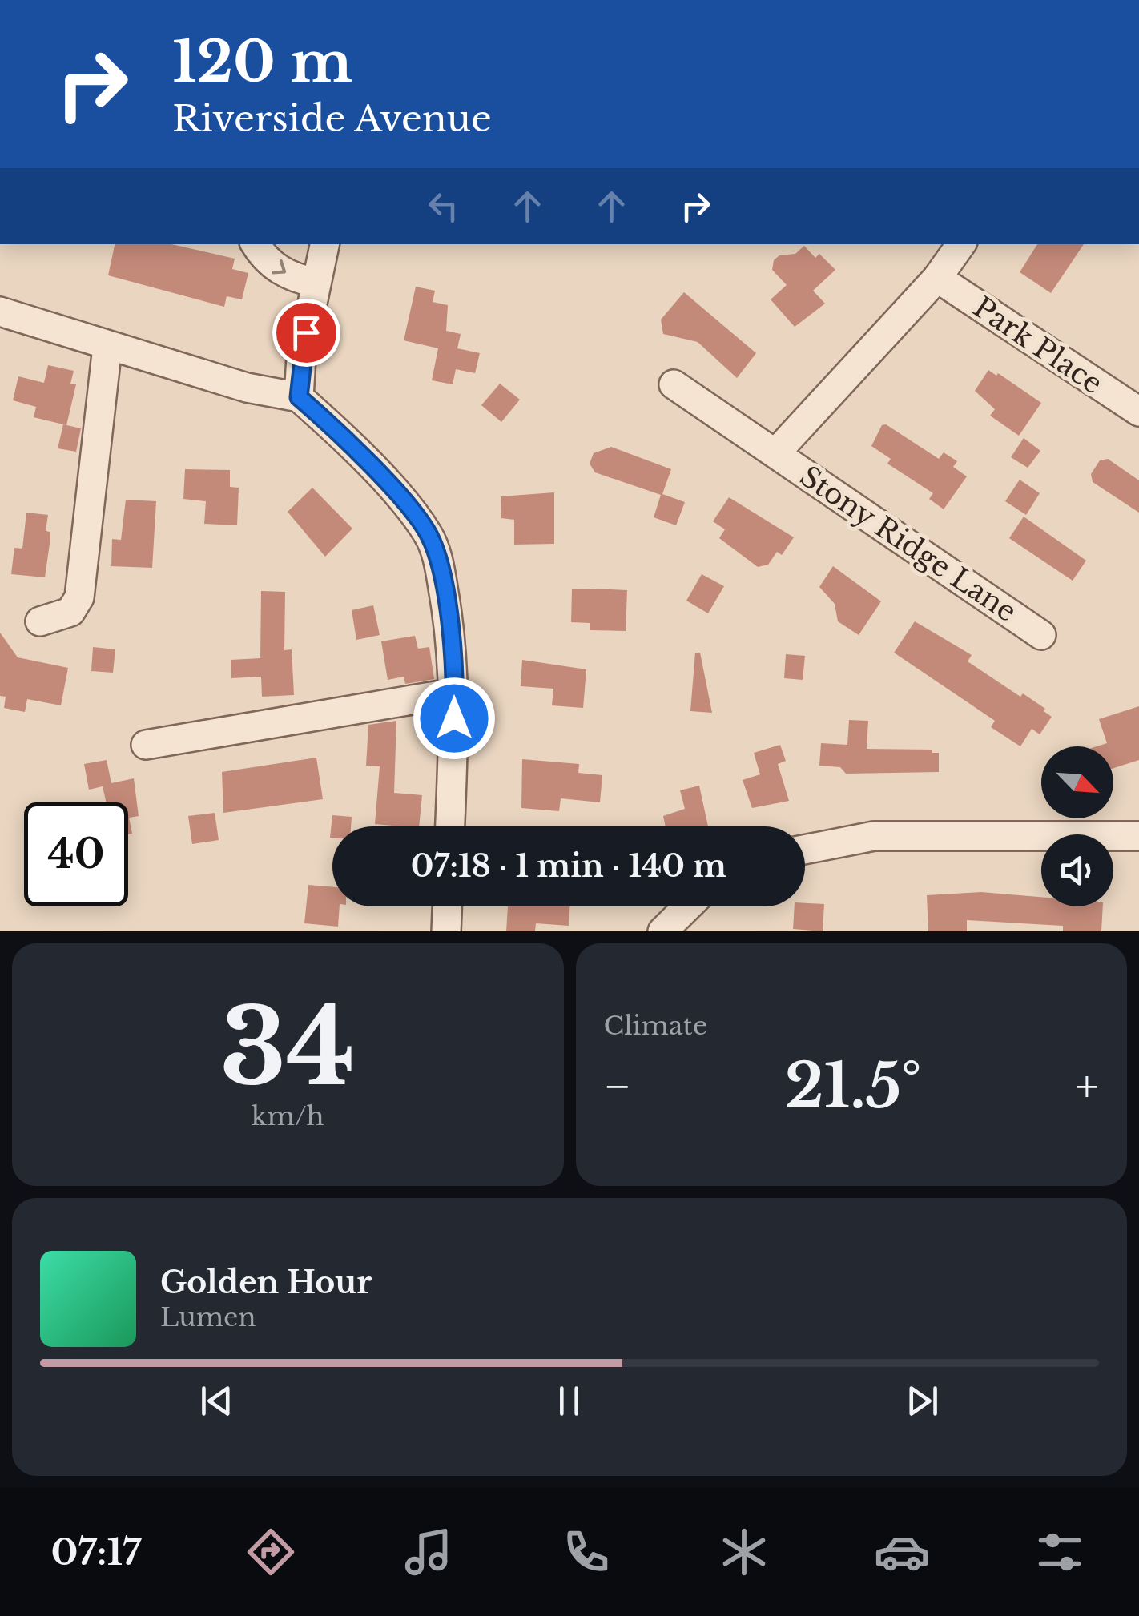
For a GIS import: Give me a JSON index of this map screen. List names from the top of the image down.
{
  "streets": {
    "street": ["Park Place", "Stony Ridge Lane"]
  },
  "north": "bottom right",
  "page": {
    "turn": ["120 m", "Riverside Avenue"],
    "limit": "40",
    "trip": "07:18 · 1 min · 140 m",
    "tile": [
      ["34", "km/h"],
      "Climate"
    ],
    "heat": ["−", "21.5°", "+"],
    "song": ["Golden Hour", "Lumen"],
    "tabs": "07:17"
  }
}
